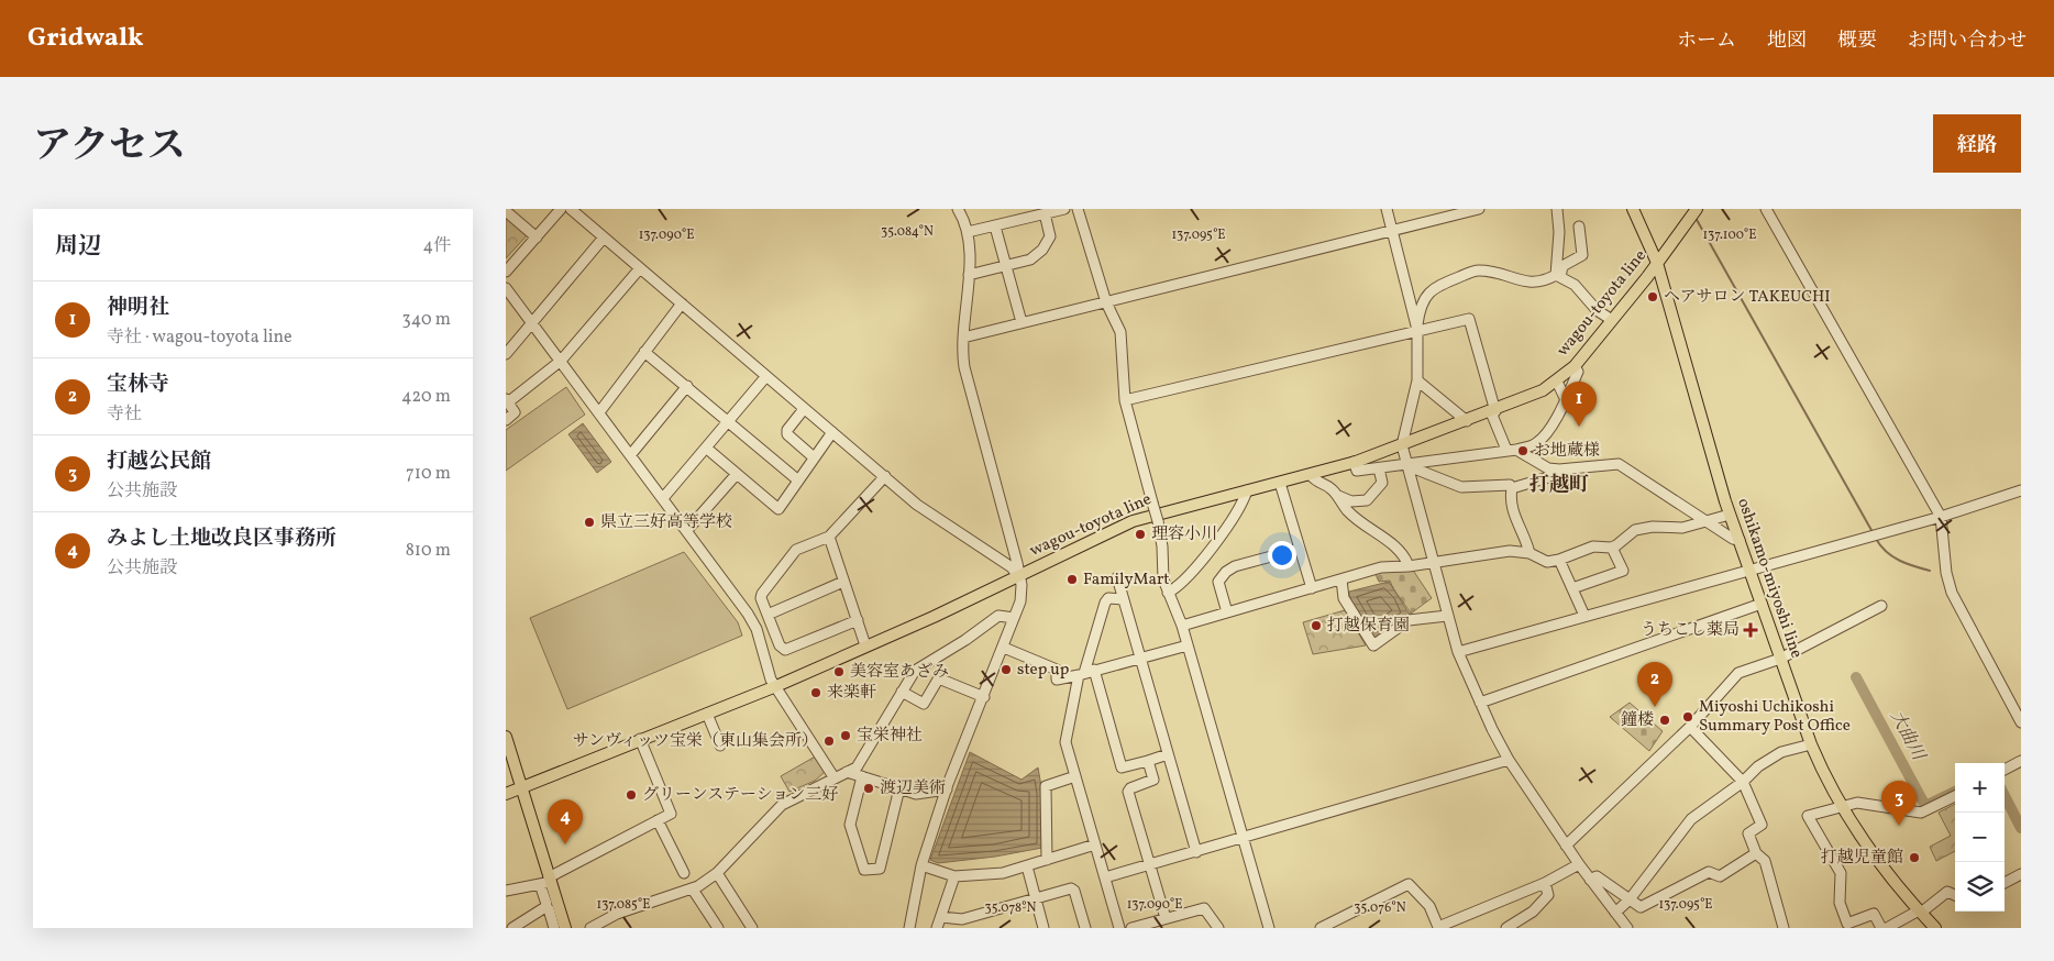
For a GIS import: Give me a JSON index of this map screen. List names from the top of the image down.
{
  "streets": {
    "main road": ["wagou-toyota line", "oshikamo-miyoshi line"]
  },
  "crossings": [
    ["wagou-toyota line", "oshikamo-miyoshi line"]
  ],
  "districts": ["打越町"],
  "water": ["大曲川"],
  "places": {
    "other": [
      "ヘアサロン TAKEUCHI",
      "お地蔵様",
      "県立三好高等学校",
      "理容小川",
      "FamilyMart",
      "打越保育園",
      "step up",
      "美容室あざみ",
      "来楽軒",
      "Miyoshi Uchikoshi Summary Post Office",
      "鐘楼",
      "宝栄神社",
      "サンヴィッツ宝栄（東山集会所）",
      "渡辺美術",
      "グリーンステーション三好",
      "打越児童館"
    ],
    "health": ["うちこし薬局"]
  },
  "page": {
    "header": "Gridwalk",
    "nav": [
      "ホーム",
      "地図",
      "概要",
      "お問い合わせ"
    ],
    "title": "アクセス",
    "buttons": "経路",
    "heading": ["周辺", "4件"],
    "list": [
      {
        "mark": "1",
        "name": "神明社",
        "note": "寺社 · wagou-toyota line",
        "value": "340 m"
      },
      {
        "mark": "2",
        "name": "宝林寺",
        "note": "寺社",
        "value": "420 m"
      },
      {
        "mark": "3",
        "name": "打越公民館",
        "note": "公共施設",
        "value": "710 m"
      },
      {
        "mark": "4",
        "name": "みよし土地改良区事務所",
        "note": "公共施設",
        "value": "810 m"
      }
    ],
    "pins": [
      "1",
      "2",
      "3",
      "4"
    ],
    "map_buttons": ["+", "−"]
  },
  "coordinates": [
    "35.084°N",
    "137.090°E",
    "137.095°E",
    "137.100°E",
    "137.085°E",
    "35.078°N",
    "35.076°N"
  ]
}
